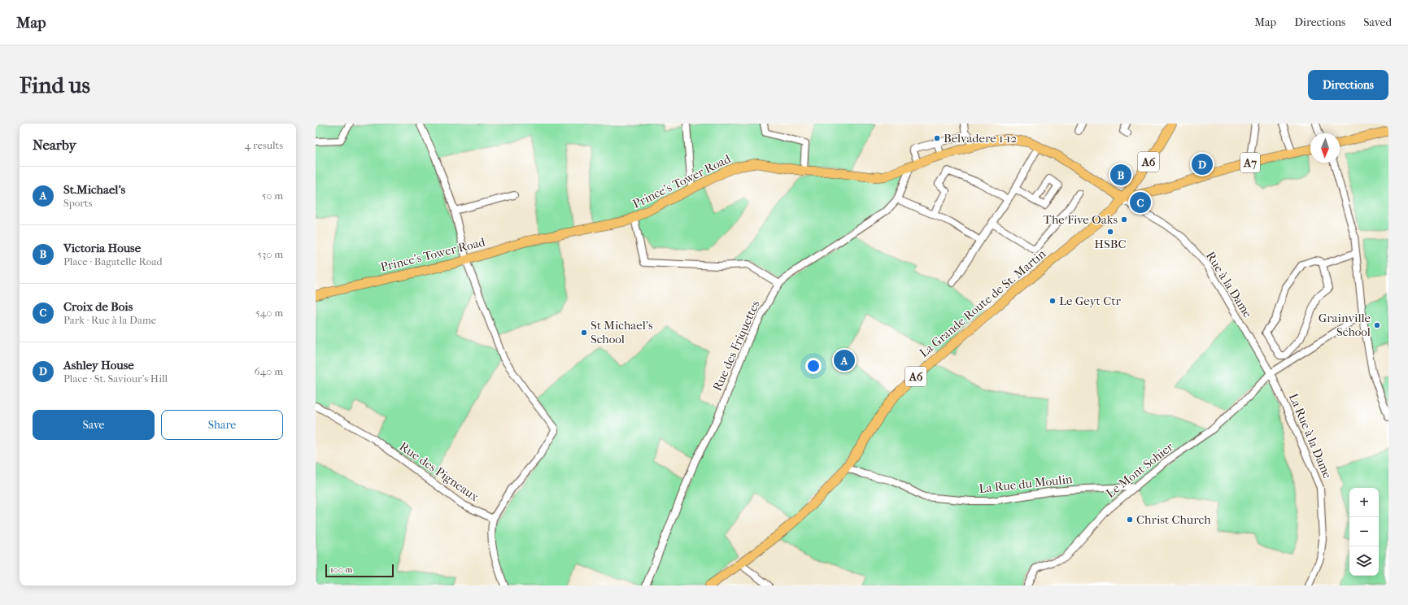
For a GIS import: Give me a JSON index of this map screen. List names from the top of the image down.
{
  "streets": {
    "main road": [
      "A6",
      "A7",
      "Prince's Tower Road",
      "La Grande Route de St. Martin"
    ],
    "street": [
      "Rue à la Dame",
      "Rue des Friquettes",
      "La Rue à la Dame",
      "Le Mont Sohier",
      "Rue des Pigneaux",
      "La Rue du Moulin"
    ]
  },
  "crossings": [
    ["A6", "A7"],
    ["A6", "Prince's Tower Road"],
    ["A6", "Rue à la Dame"],
    ["A6", "La Grande Route de St. Martin"],
    ["A6", "La Rue du Moulin"],
    ["A7", "Prince's Tower Road"],
    ["A7", "Rue à la Dame"],
    ["A7", "La Grande Route de St. Martin"],
    ["Prince's Tower Road", "Rue à la Dame"],
    ["Prince's Tower Road", "La Grande Route de St. Martin"],
    ["Prince's Tower Road", "Rue des Friquettes"],
    ["Rue à la Dame", "La Grande Route de St. Martin"],
    ["Rue à la Dame", "La Rue à la Dame"],
    ["Rue à la Dame", "Le Mont Sohier"],
    ["La Grande Route de St. Martin", "La Rue du Moulin"],
    ["La Rue à la Dame", "Le Mont Sohier"],
    ["Le Mont Sohier", "La Rue du Moulin"]
  ],
  "places": [
    "Belvadere 1-12",
    "The Five Oaks",
    "HSBC",
    "Le Geyt Ctr",
    "Grainville School",
    "St Michael's School",
    "Christ Church"
  ],
  "scale_bar": "100 m",
  "north": "bottom",
  "page": {
    "header": "Map",
    "nav": ["Map", "Directions", "Saved"],
    "buttons": [
      "Directions",
      ["Save", "Share"]
    ],
    "title": "Find us",
    "heading": ["Nearby", "4 results"],
    "pins": [
      "D",
      "B",
      "C",
      "A"
    ],
    "list": [
      {
        "mark": "A",
        "name": "St.Michael's",
        "note": "Sports",
        "value": "50 m"
      },
      {
        "mark": "B",
        "name": "Victoria House",
        "note": "Place · Bagatelle Road",
        "value": "530 m"
      },
      {
        "mark": "C",
        "name": "Croix de Bois",
        "note": "Park · Rue à la Dame",
        "value": "540 m"
      },
      {
        "mark": "D",
        "name": "Ashley House",
        "note": "Place · St. Saviour's Hill",
        "value": "640 m"
      }
    ],
    "map_buttons": ["+", "−"],
    "scale": "100 m"
  }
}
